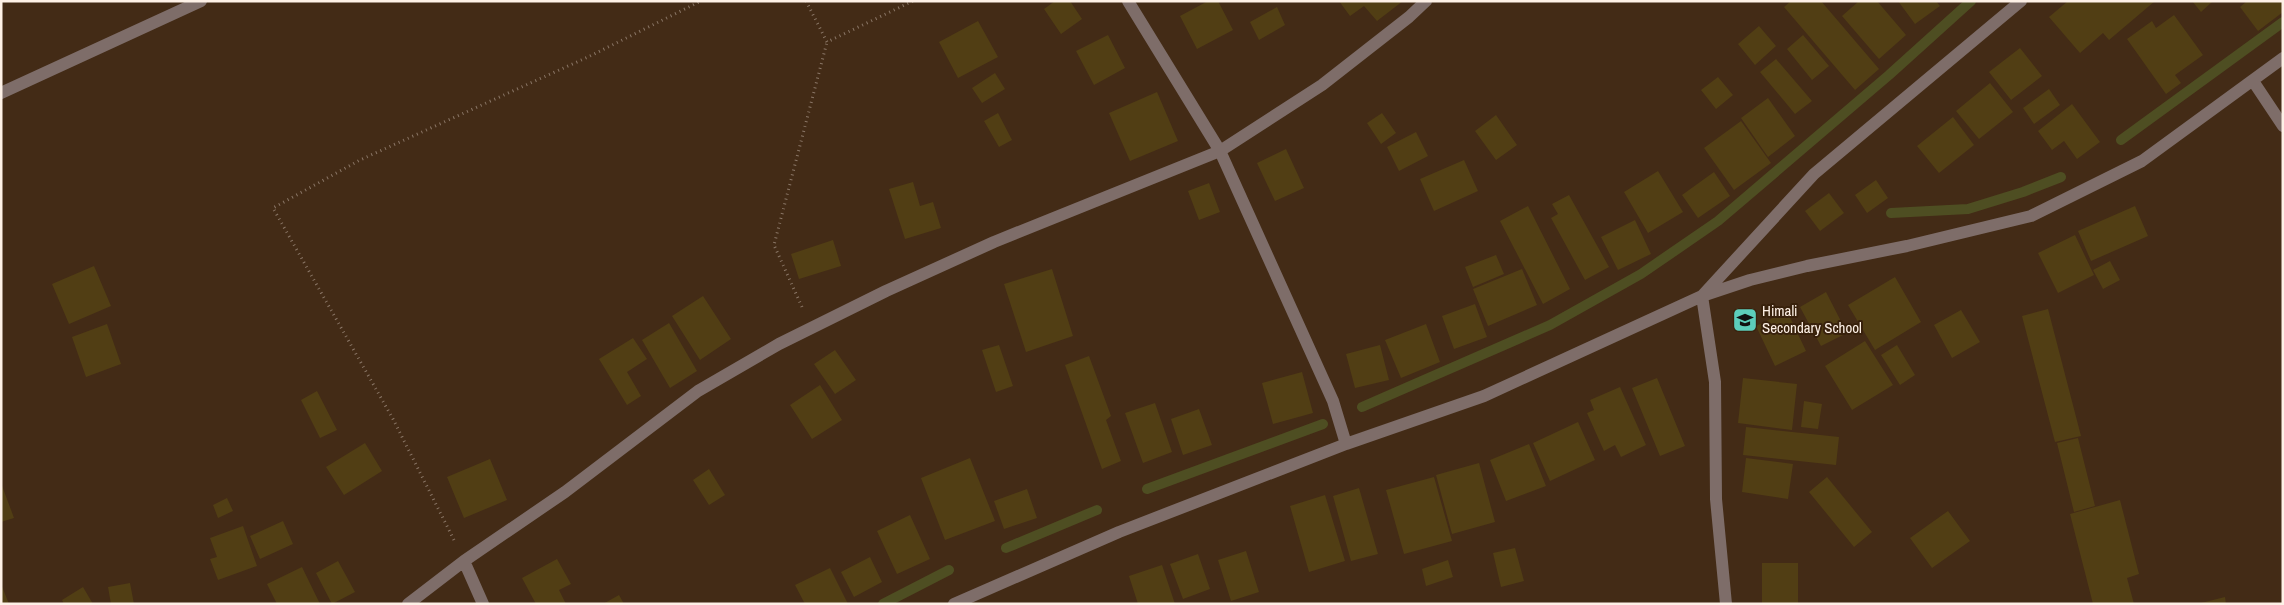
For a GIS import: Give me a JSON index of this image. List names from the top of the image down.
{
  "places": {
    "school or university": ["Himali Secondary School"]
  }
}
